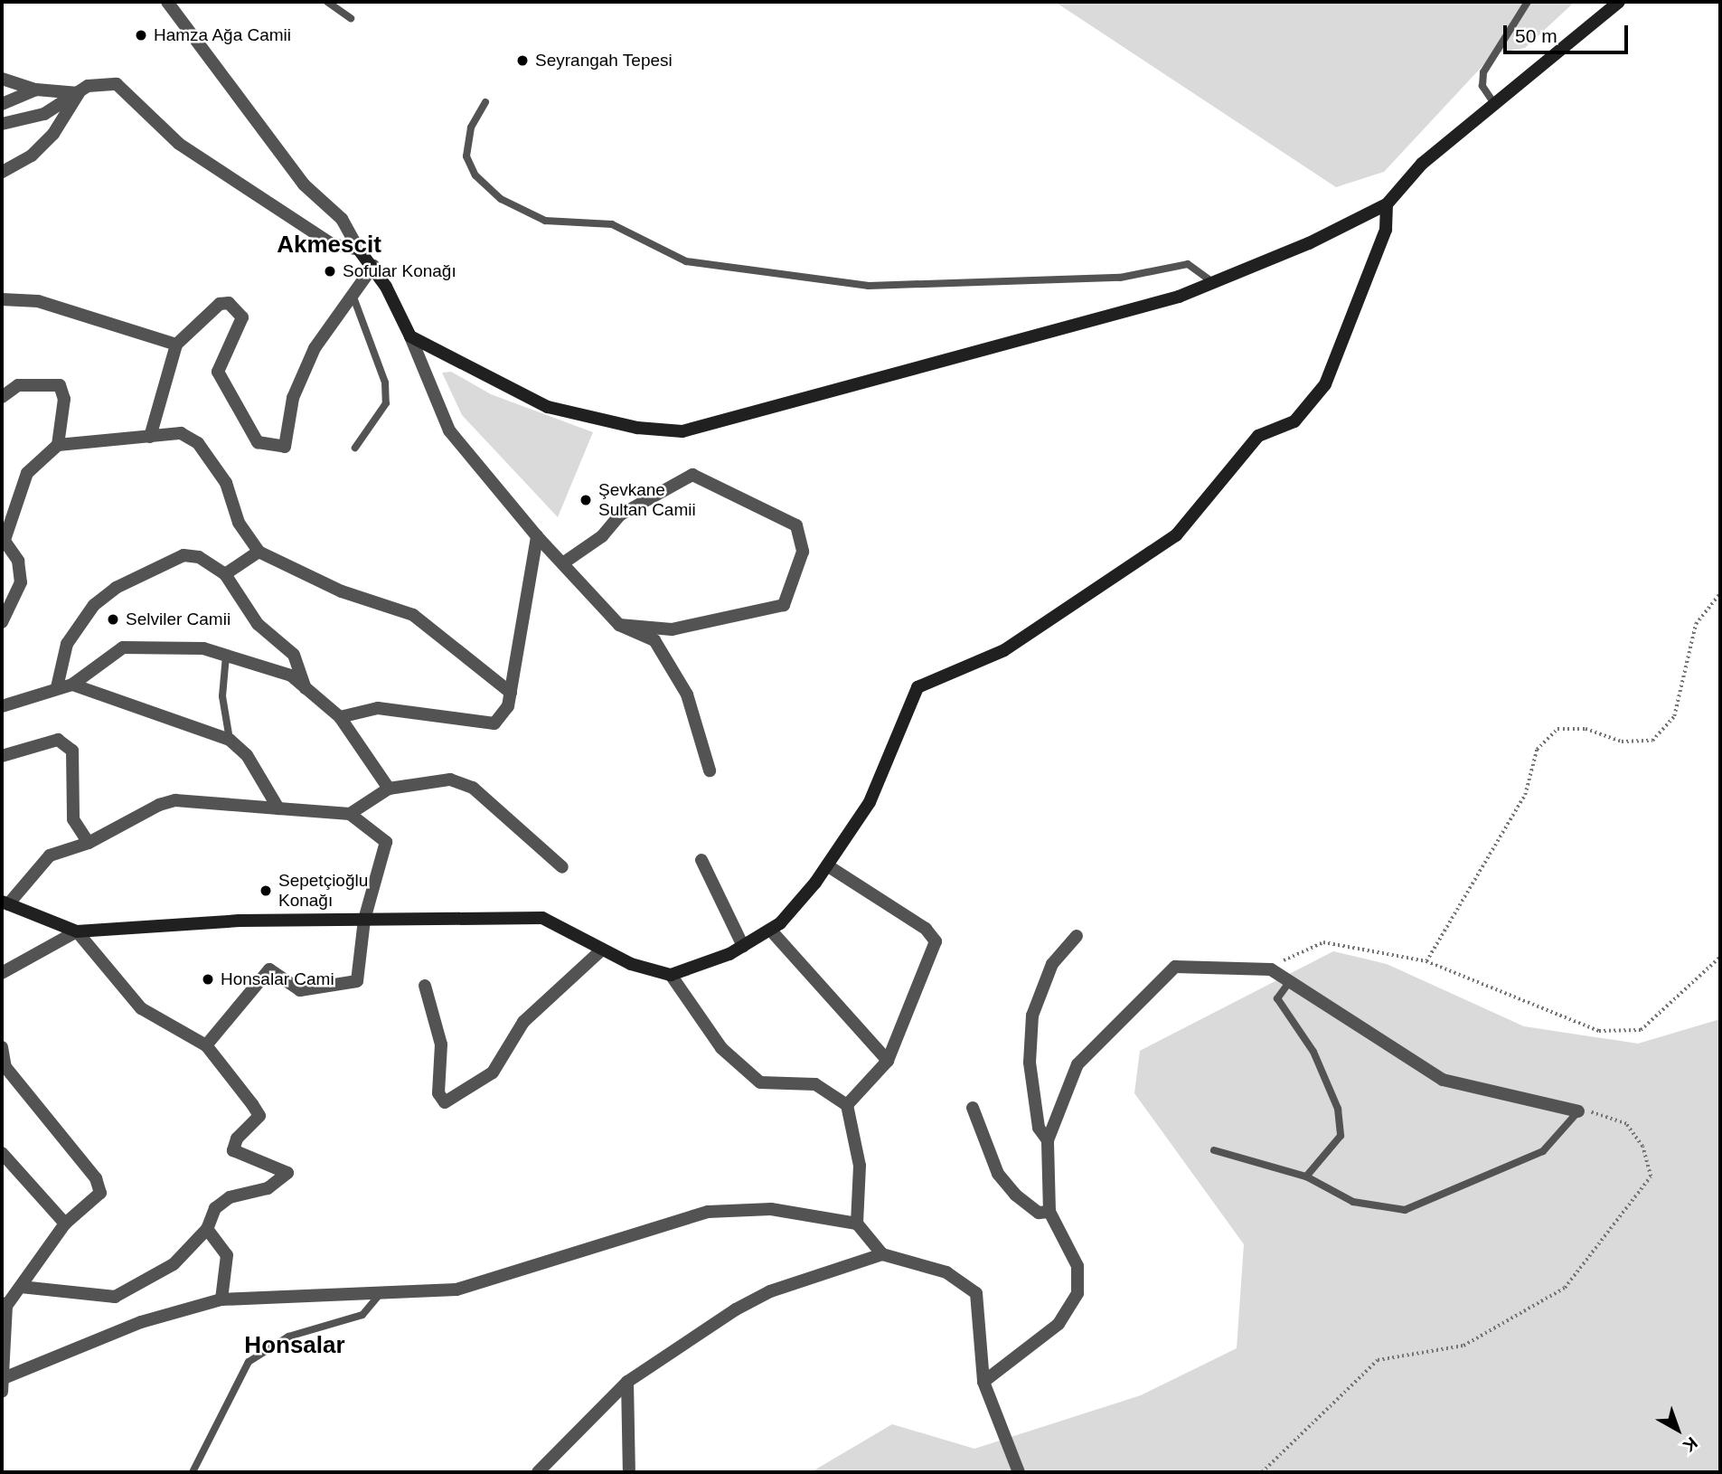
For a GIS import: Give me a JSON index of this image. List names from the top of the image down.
{
  "districts": ["Akmescit", "Honsalar"],
  "places": [
    "Hamza Ağa Camii",
    "Seyrangah Tepesi",
    "Sofular Konağı",
    "Şevkane Sultan Camii",
    "Selviler Camii",
    "Sepetçioğlu Konağı",
    "Honsalar Cami"
  ],
  "scale_bar": "50 m",
  "north": "bottom right"
}
